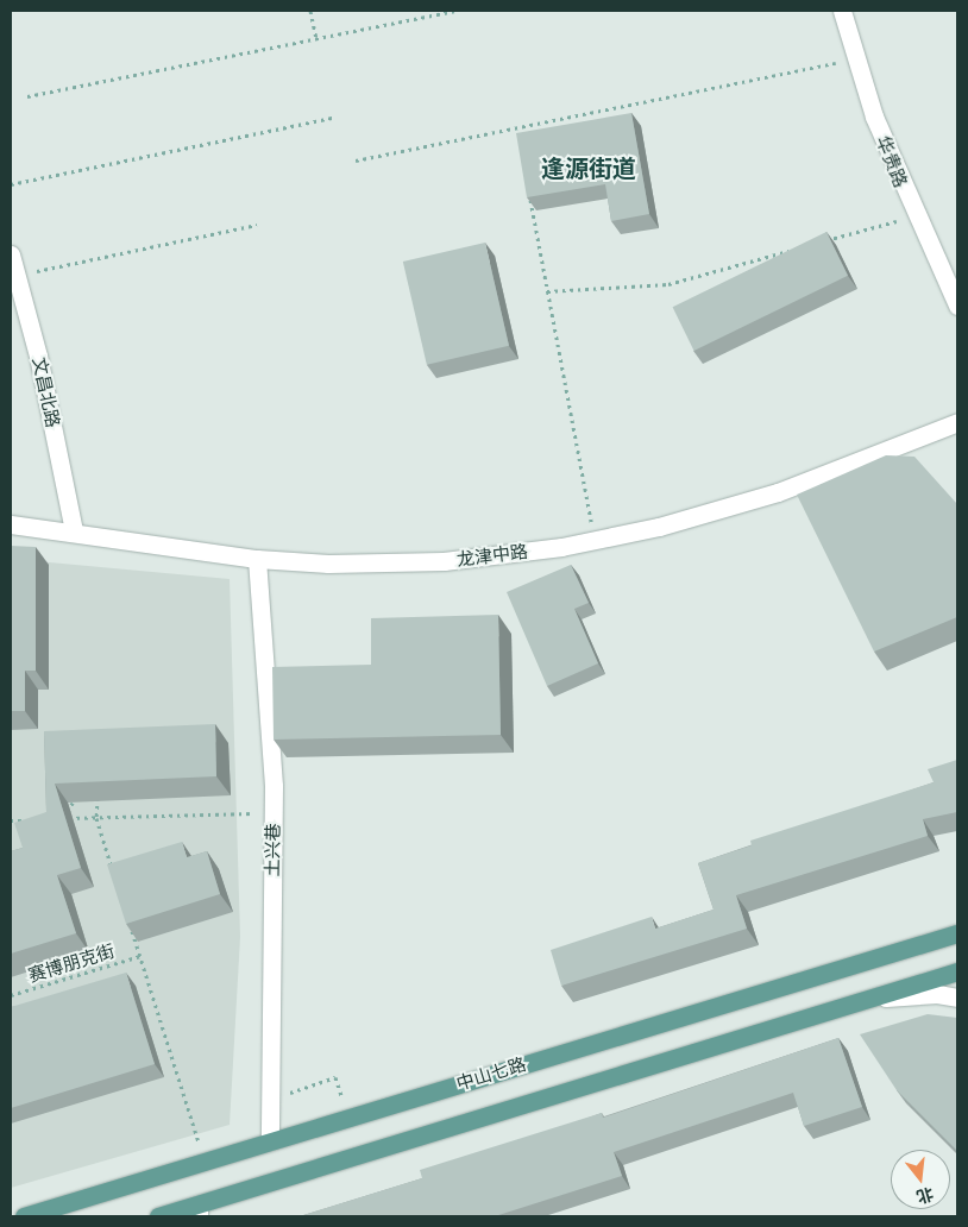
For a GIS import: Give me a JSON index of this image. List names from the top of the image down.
{
  "streets": {
    "main road": ["中山七路"],
    "street": [
      "华贵路",
      "文昌北路",
      "龙津中路",
      "土兴巷"
    ],
    "path": ["赛博朋克街"]
  },
  "crossings": [
    ["文昌北路", "龙津中路"],
    ["龙津中路", "土兴巷"],
    ["土兴巷", "中山七路"]
  ],
  "districts": ["逢源街道"],
  "north": "bottom"
}
